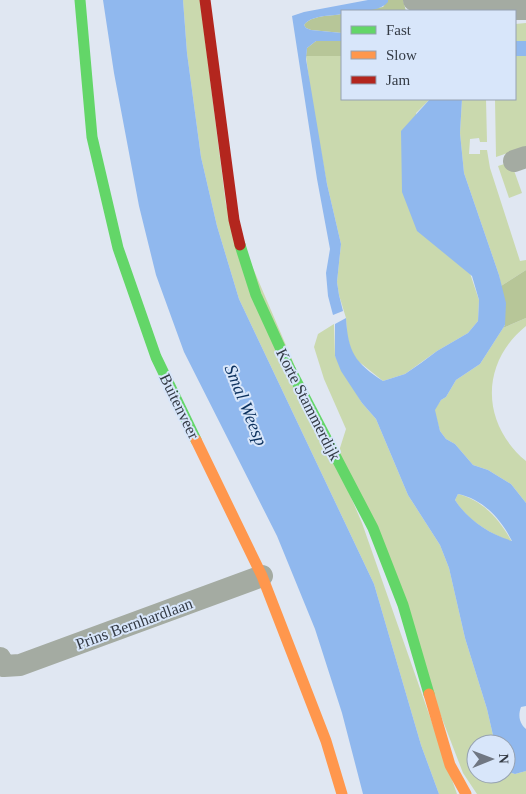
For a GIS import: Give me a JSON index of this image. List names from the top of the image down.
{
  "streets": {
    "street": ["Korte Stammerdijk", "Buitenveer", "Prins Bernhardlaan"]
  },
  "crossings": [
    ["Buitenveer", "Prins Bernhardlaan"]
  ],
  "water": ["Smal Weesp"],
  "legend": ["Fast", "Slow", "Jam"],
  "north": "right"
}
